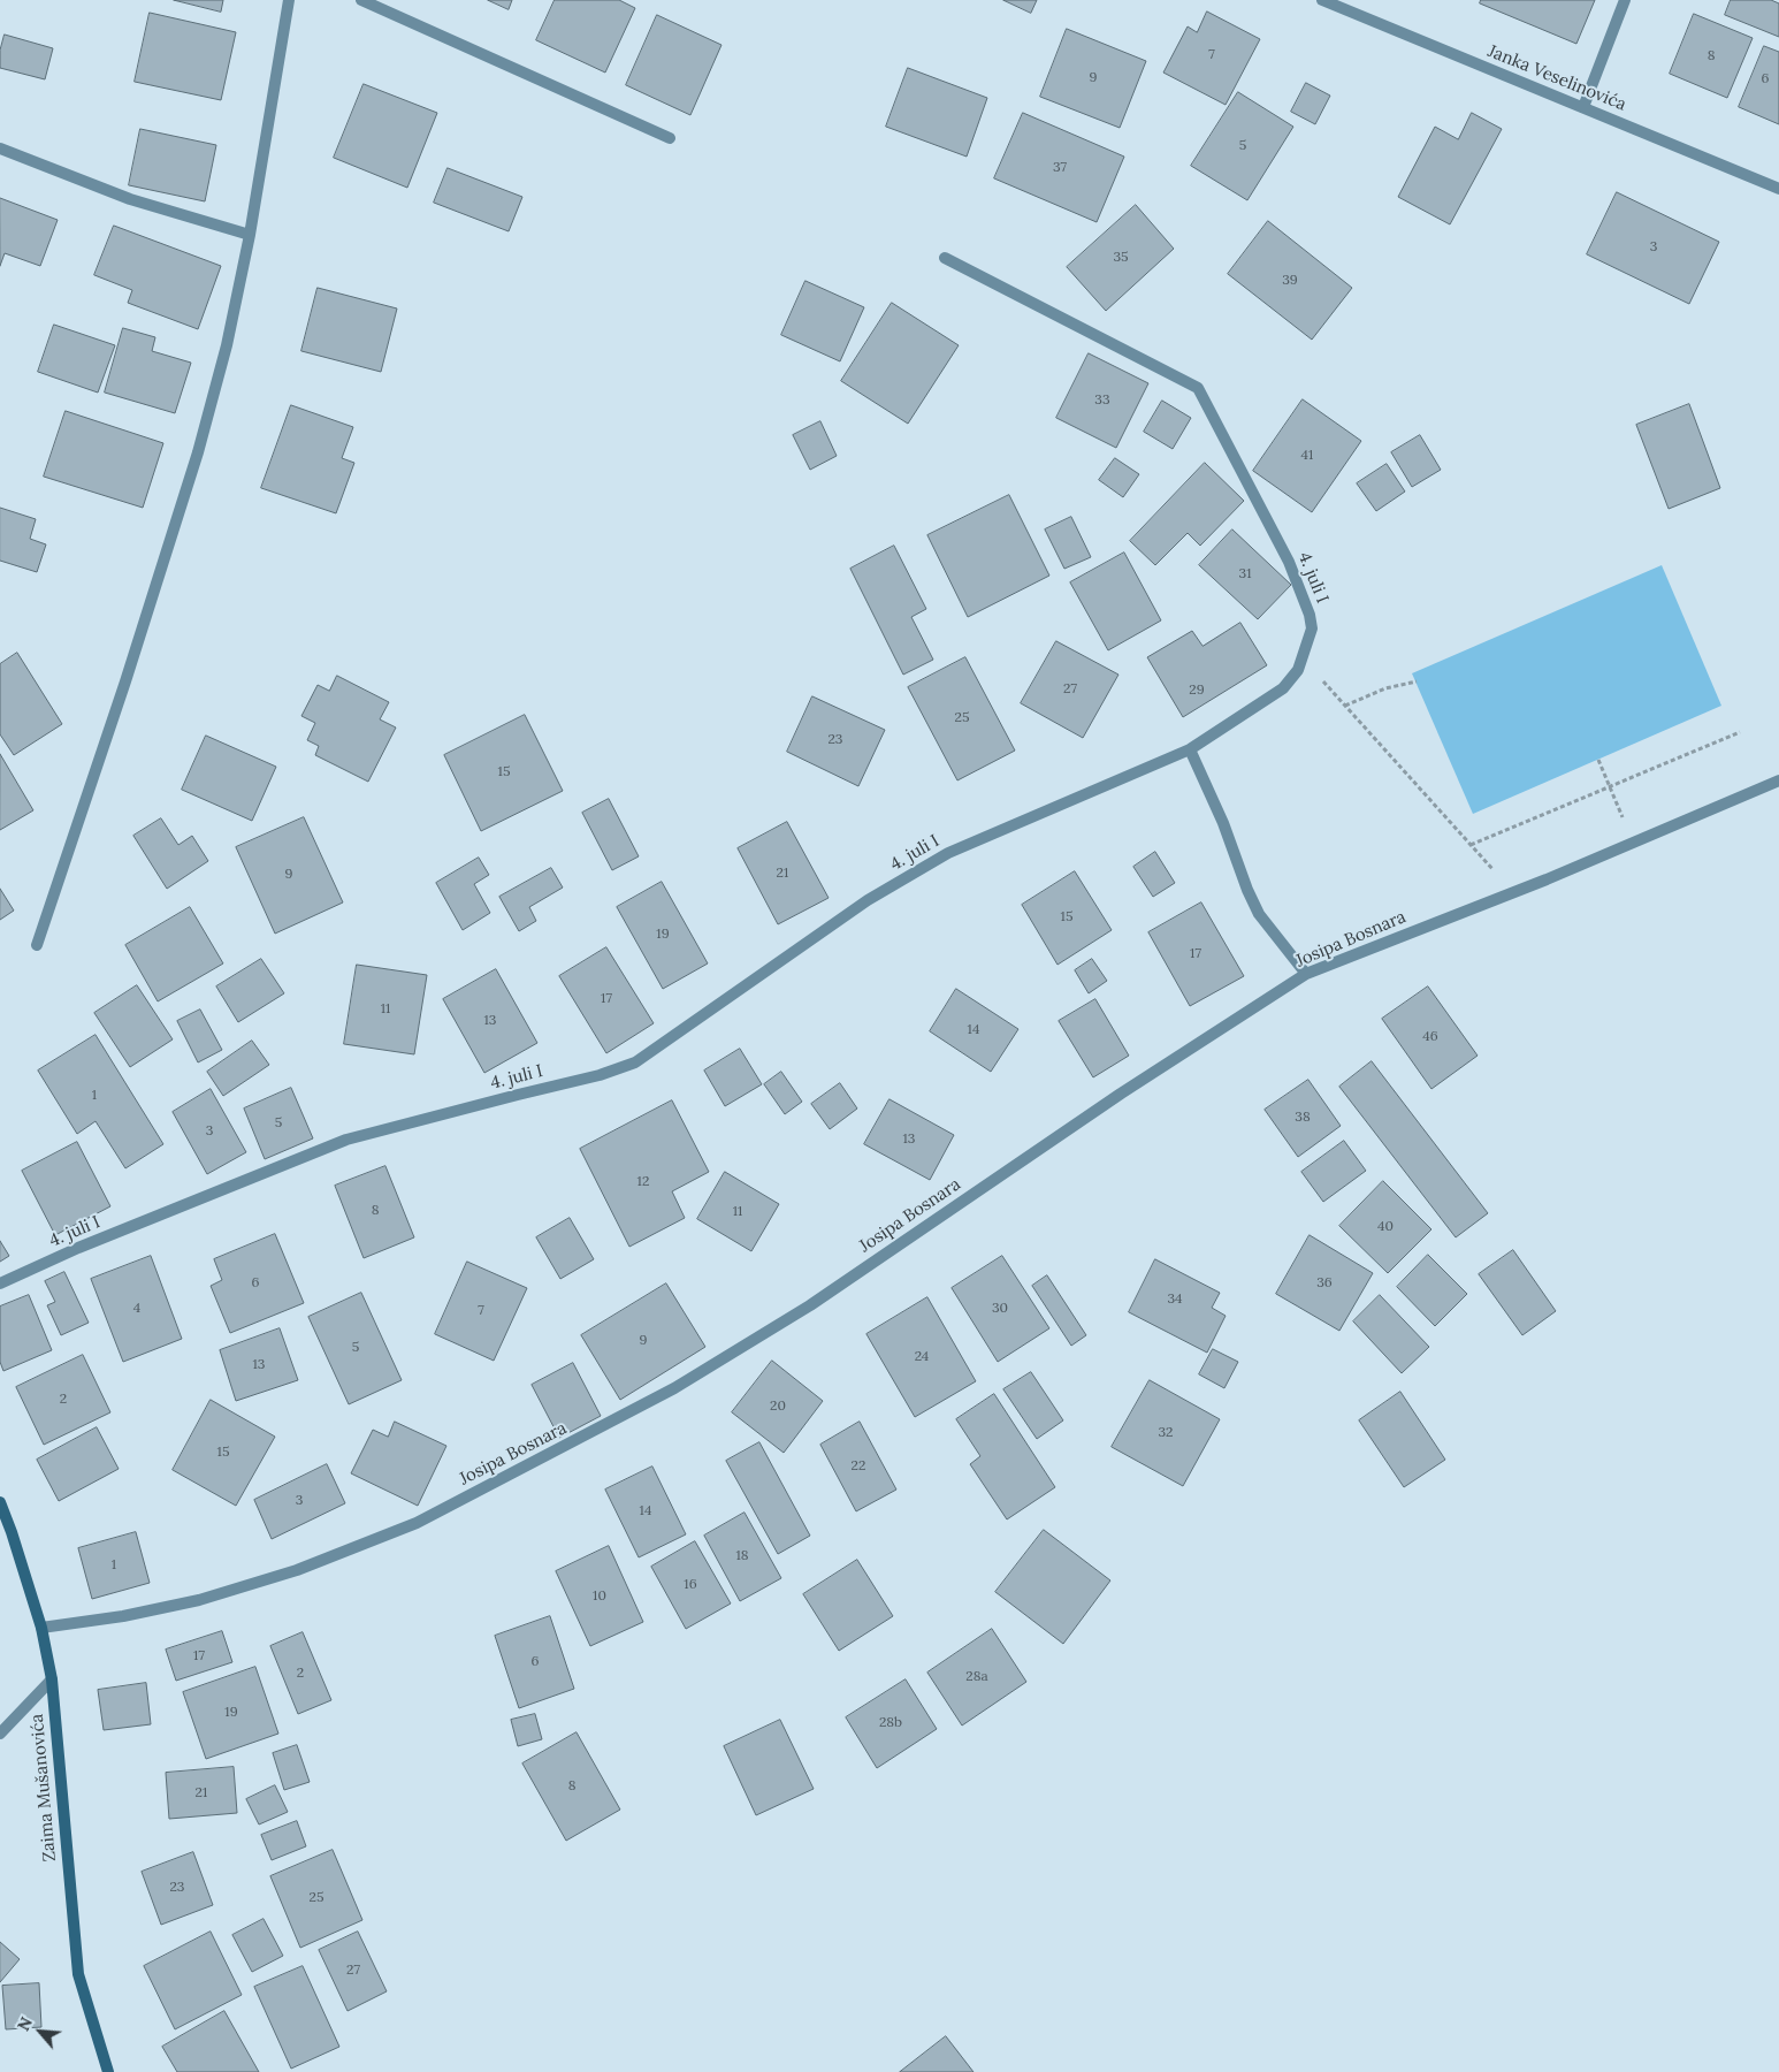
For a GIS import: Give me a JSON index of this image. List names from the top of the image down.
{
  "streets": {
    "street": [
      "Janka Veselinovića",
      "4. juli I",
      "Josipa Bosnara",
      "Zaima Mušanovića"
    ]
  },
  "crossings": [
    ["Josipa Bosnara", "Zaima Mušanovića"]
  ],
  "house_numbers": [
    "7",
    "8",
    "9",
    "6",
    "5",
    "37",
    "3",
    "35",
    "39",
    "33",
    "41",
    "31",
    "27",
    "29",
    "25",
    "23",
    "15",
    "21",
    "9",
    "15",
    "19",
    "17",
    "17",
    "11",
    "13",
    "14",
    "46",
    "1",
    "38",
    "5",
    "3",
    "13",
    "12",
    "8",
    "11",
    "40",
    "6",
    "36",
    "34",
    "4",
    "30",
    "7",
    "9",
    "5",
    "24",
    "13",
    "2",
    "20",
    "32",
    "15",
    "22",
    "3",
    "14",
    "18",
    "1",
    "16",
    "10",
    "17",
    "6",
    "2",
    "28a",
    "19",
    "28b",
    "8",
    "21",
    "23",
    "25",
    "27"
  ],
  "north": "top left"
}
